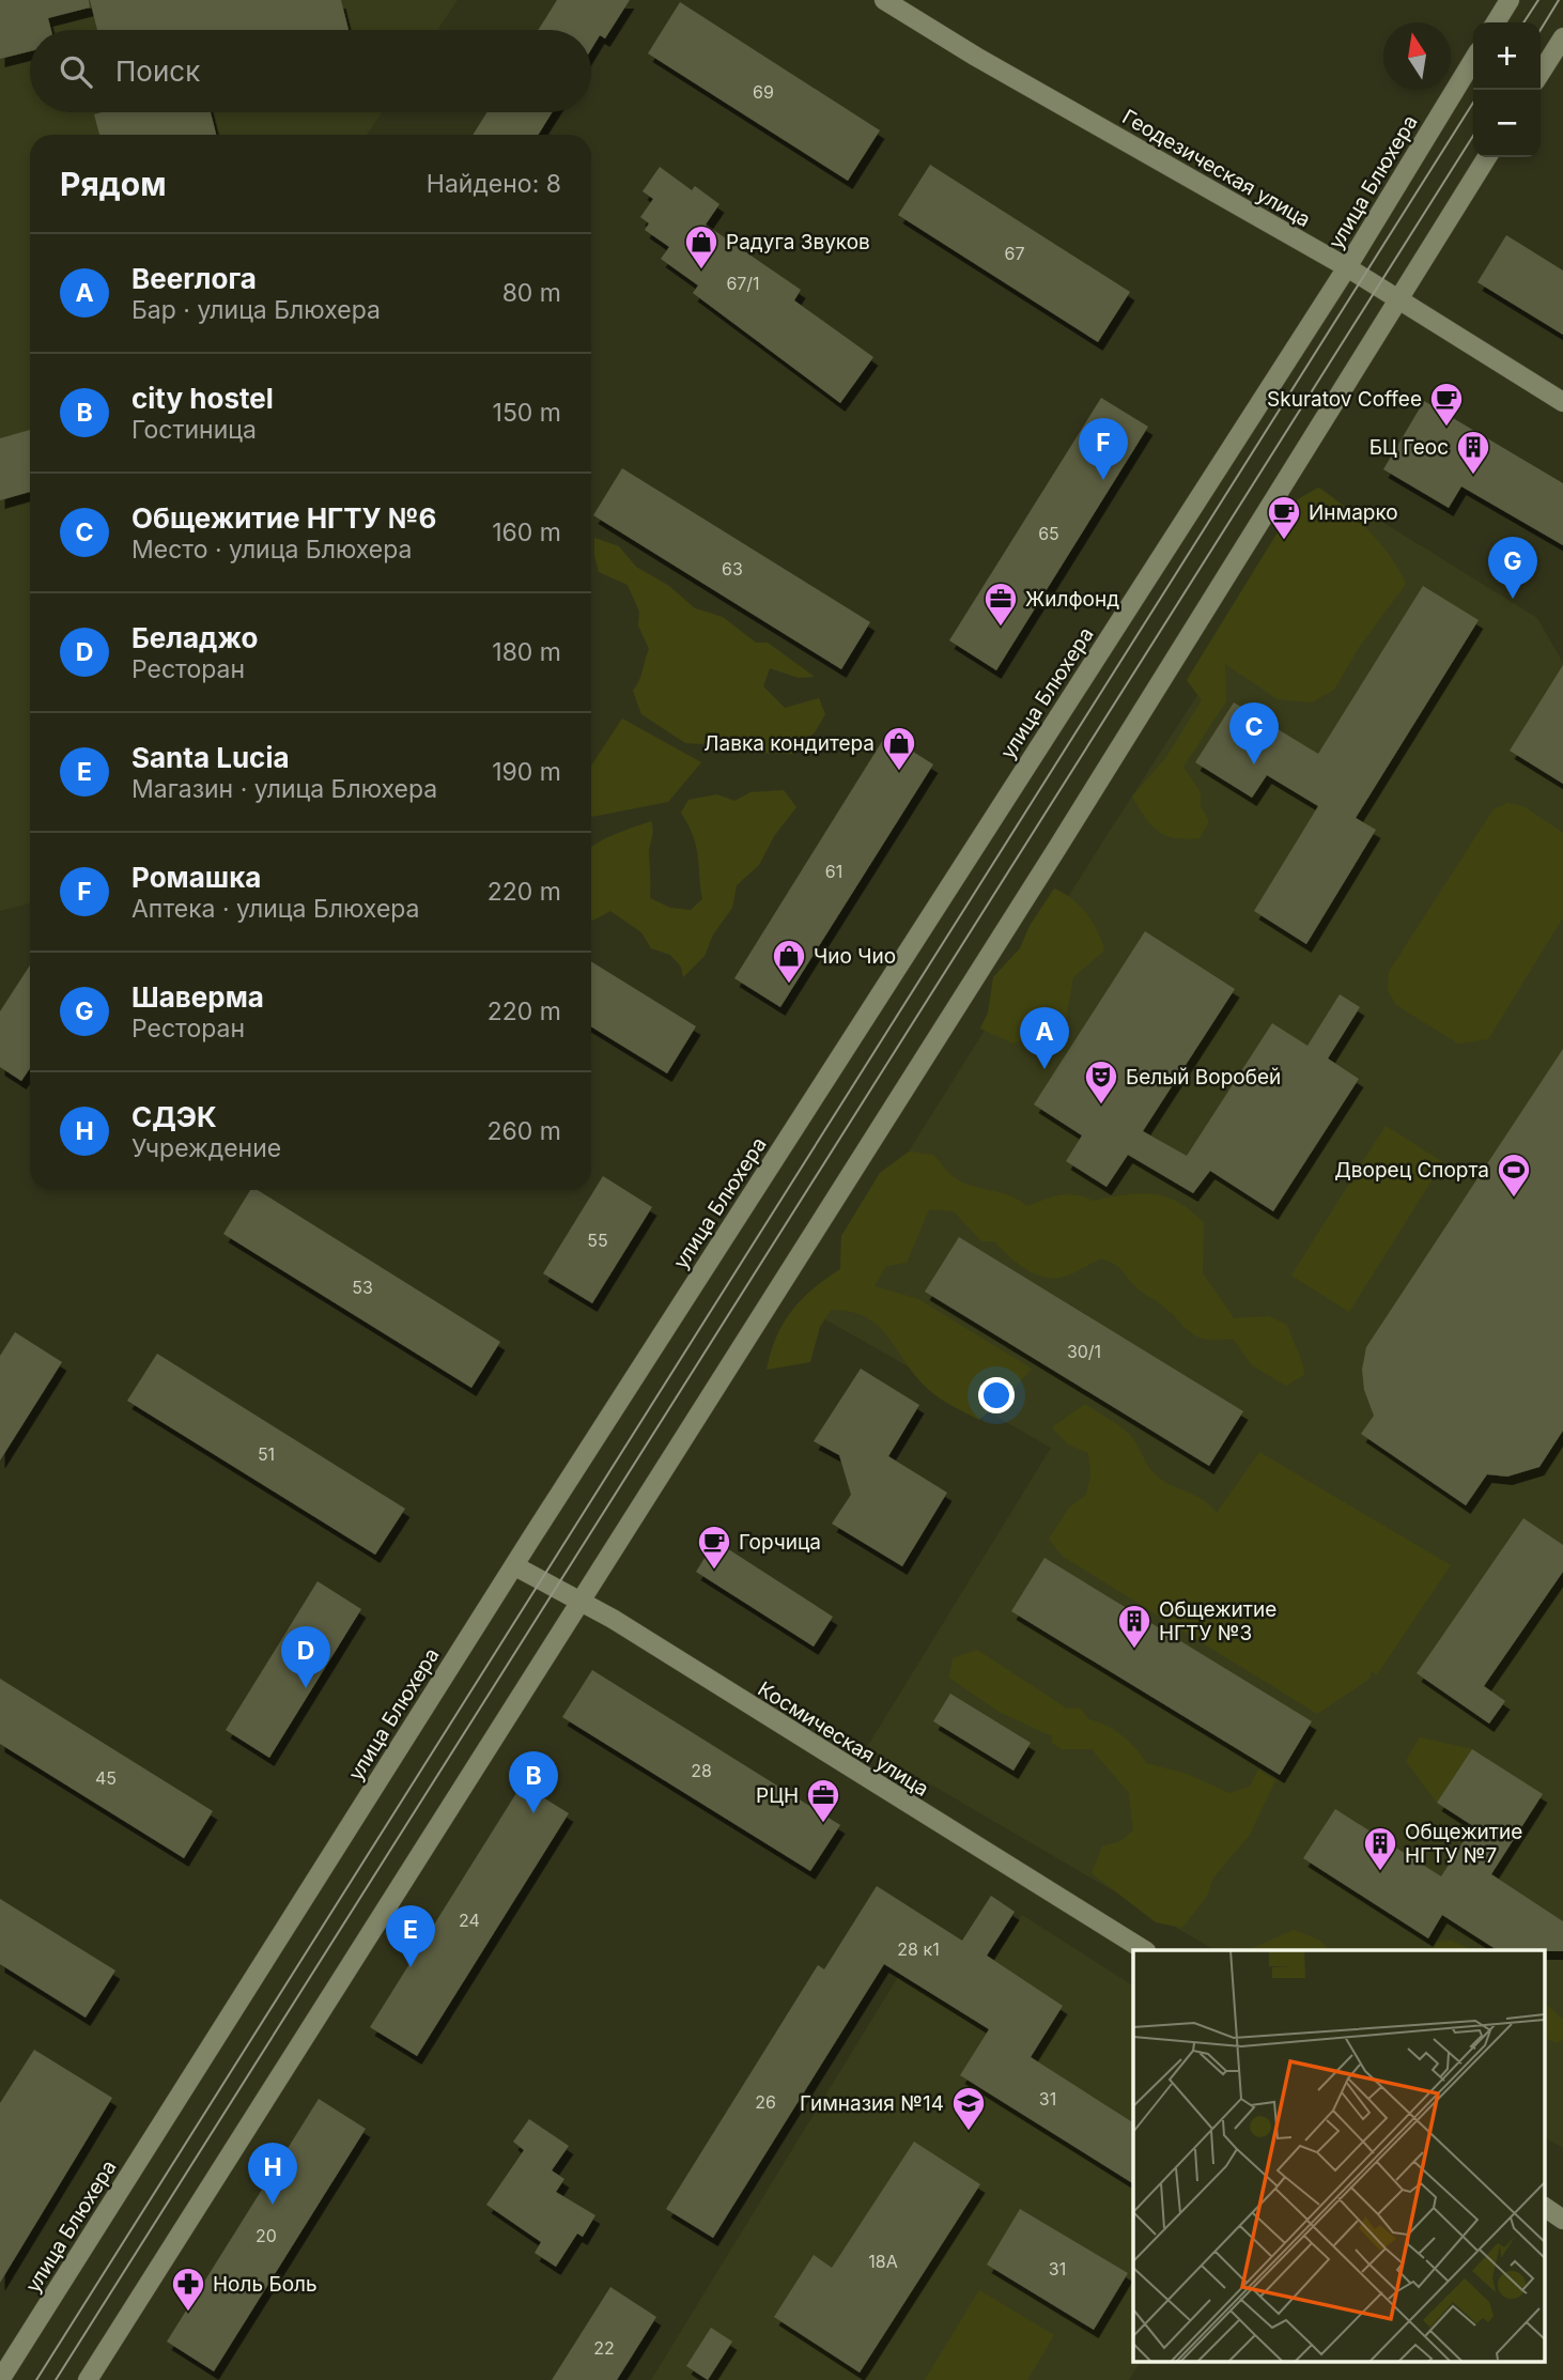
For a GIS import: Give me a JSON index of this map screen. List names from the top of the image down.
{
  "streets": {
    "street": ["Геодезическая улица", "улица Блюхера", "Космическая улица"]
  },
  "crossings": [
    ["Геодезическая улица", "улица Блюхера"],
    ["улица Блюхера", "Космическая улица"]
  ],
  "places": {
    "shop": ["Радуга Звуков", "Лавка кондитера", "Чио Чио"],
    "cafe": ["Skuratov Coffee", "Инмарко", "Горчица"],
    "building": ["БЦ Геос", "Общежитие НГТУ №3", "Общежитие НГТУ №7"],
    "office": ["Жилфонд", "РЦН"],
    "theatre": ["Белый Воробей"],
    "sports": ["Дворец Спорта"],
    "school or university": ["Гимназия №14"],
    "pharmacy": ["Ноль Боль"]
  },
  "house_numbers": [
    "69",
    "67",
    "67/1",
    "65",
    "63",
    "61",
    "55",
    "53",
    "30/1",
    "51",
    "28",
    "45",
    "24",
    "28 к1",
    "31",
    "26",
    "20",
    "18А",
    "31",
    "22"
  ],
  "north": "top",
  "page": {
    "map_buttons": ["+", "−"],
    "search": "Поиск",
    "heading": ["Рядом", "Найдено: 8"],
    "list": [
      {
        "mark": "A",
        "name": "Beerлога",
        "note": "Бар · улица Блюхера",
        "value": "80 m"
      },
      {
        "mark": "B",
        "name": "city hostel",
        "note": "Гостиница",
        "value": "150 m"
      },
      {
        "mark": "C",
        "name": "Общежитие НГТУ №6",
        "note": "Место · улица Блюхера",
        "value": "160 m"
      },
      {
        "mark": "D",
        "name": "Беладжо",
        "note": "Ресторан",
        "value": "180 m"
      },
      {
        "mark": "E",
        "name": "Santa Lucia",
        "note": "Магазин · улица Блюхера",
        "value": "190 m"
      },
      {
        "mark": "F",
        "name": "Ромашка",
        "note": "Аптека · улица Блюхера",
        "value": "220 m"
      },
      {
        "mark": "G",
        "name": "Шаверма",
        "note": "Ресторан",
        "value": "220 m"
      },
      {
        "mark": "H",
        "name": "СДЭК",
        "note": "Учреждение",
        "value": "260 m"
      }
    ],
    "pins": [
      "F",
      "G",
      "C",
      "A",
      "D",
      "B",
      "E",
      "H"
    ]
  }
}
